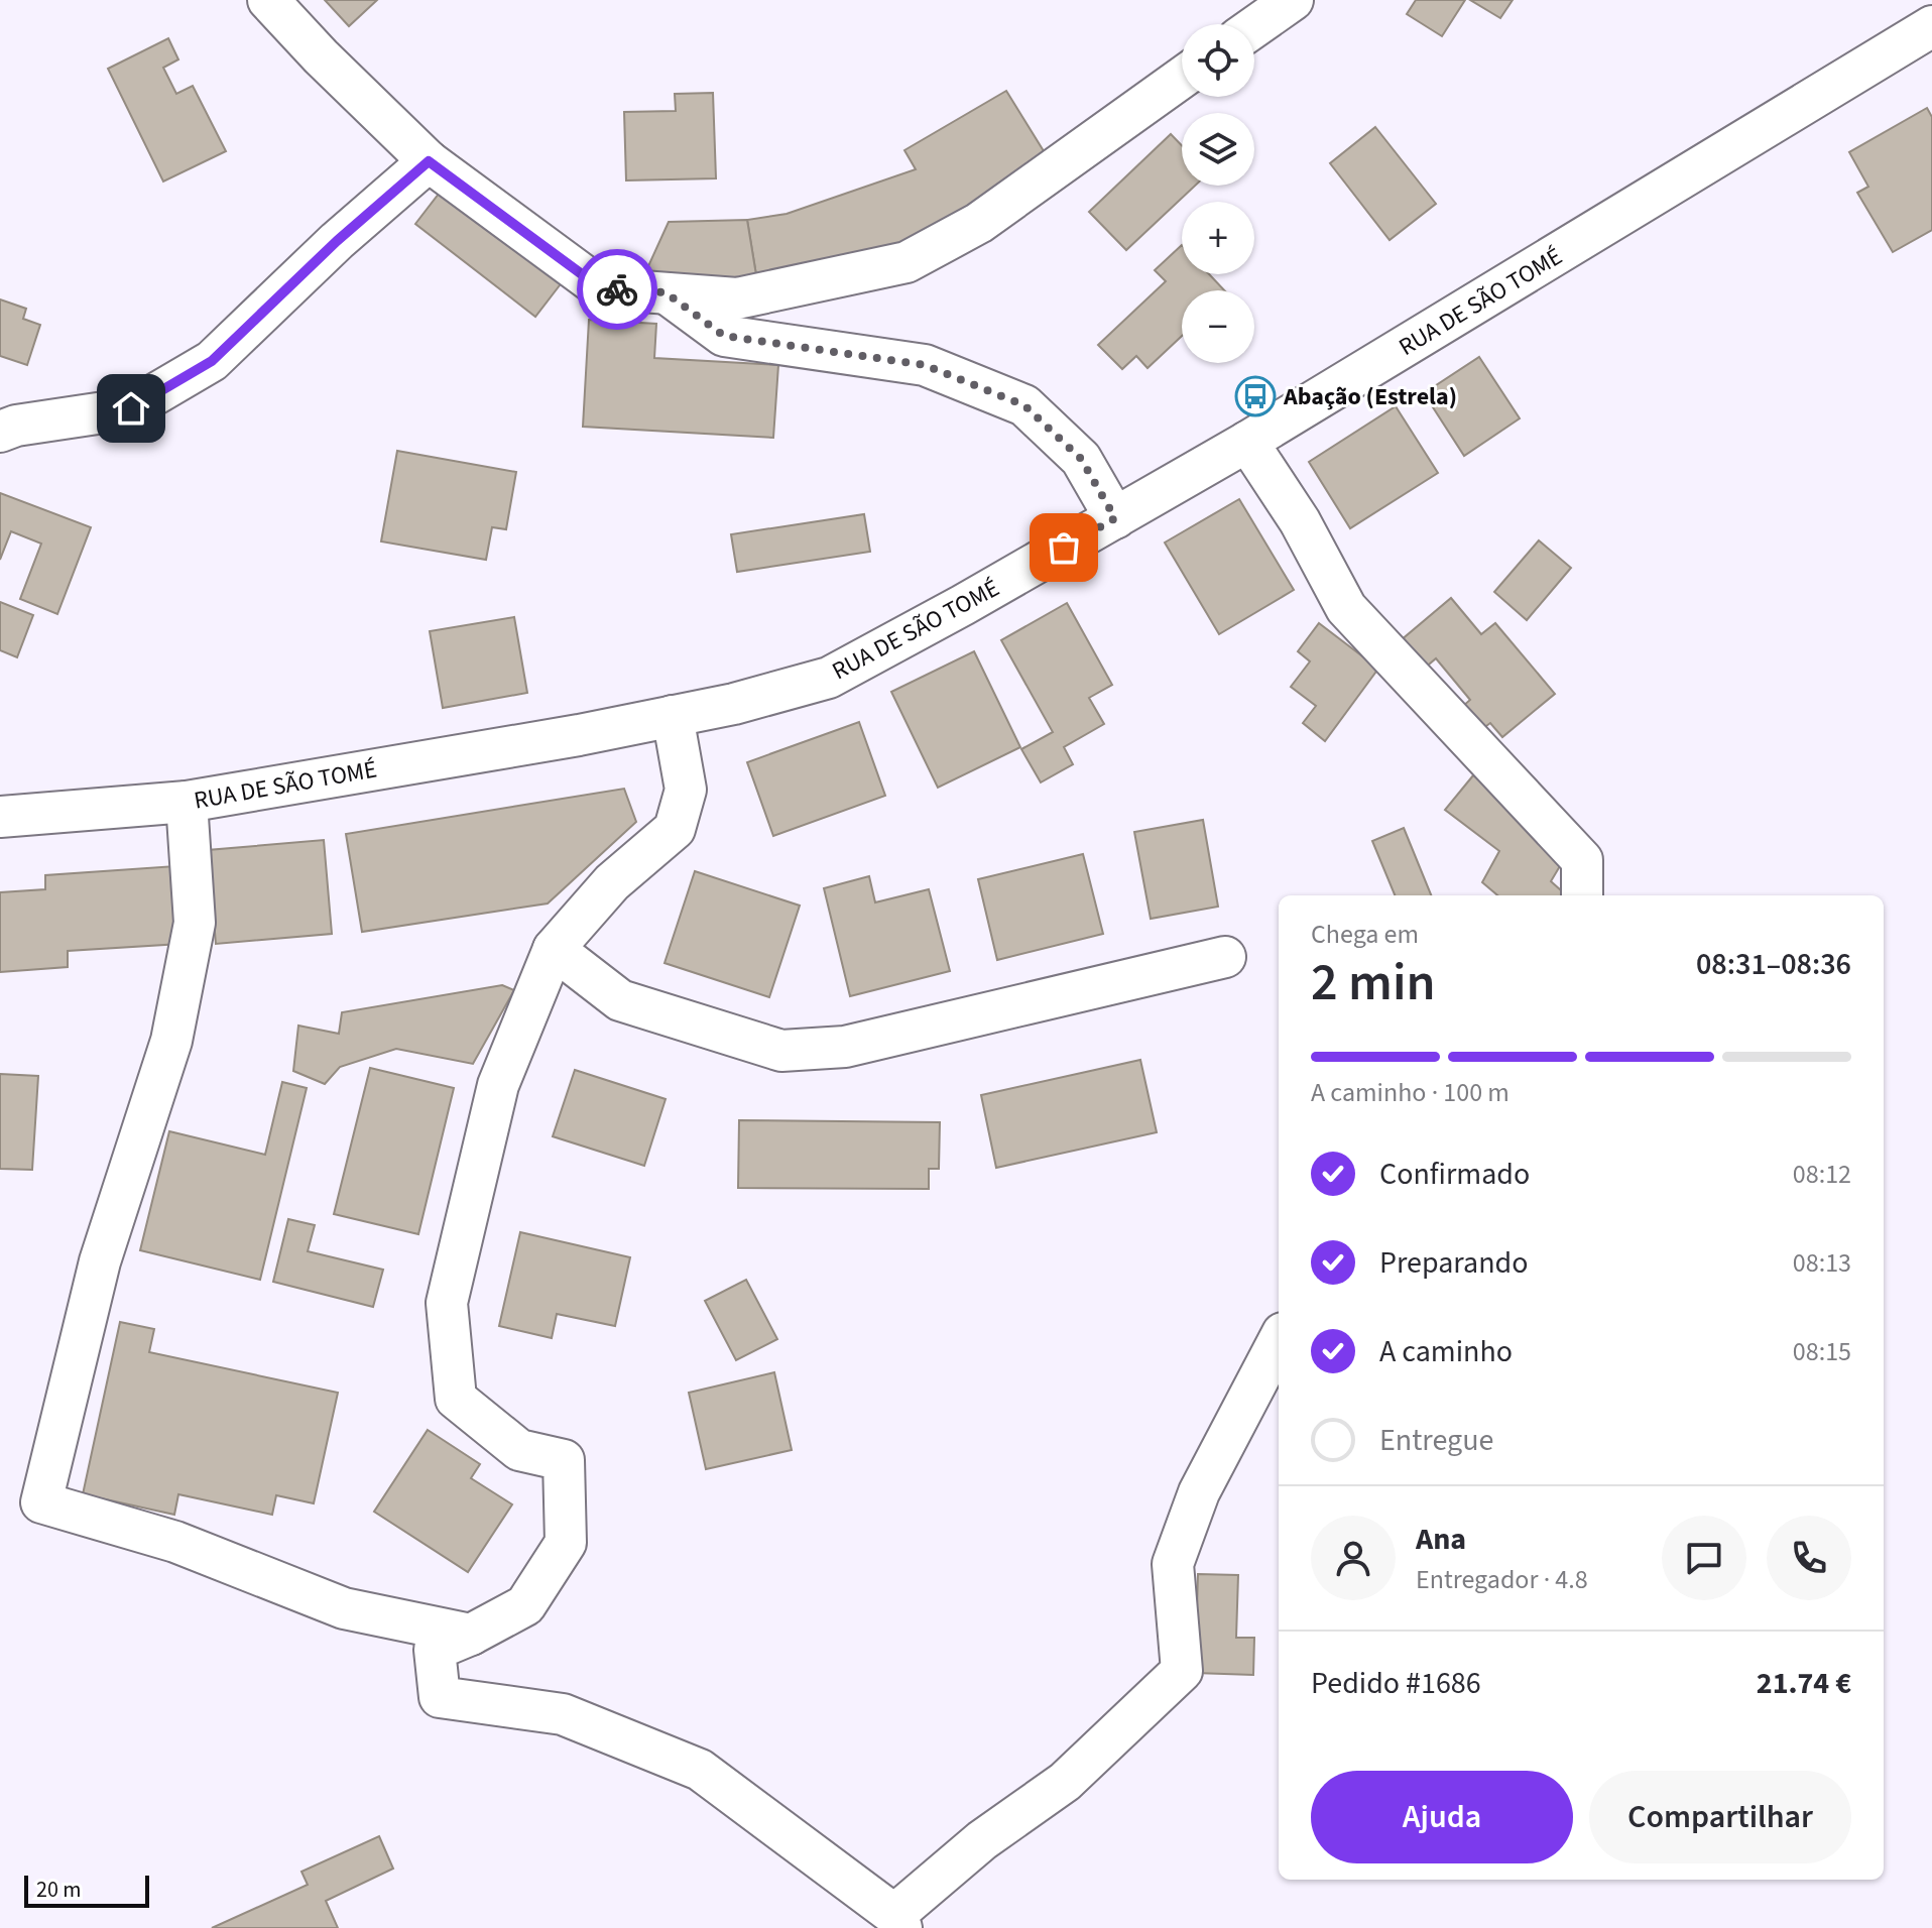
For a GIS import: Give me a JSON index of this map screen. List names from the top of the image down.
{
  "streets": {
    "street": ["RUA DE SÃO TOMÉ"]
  },
  "places": {
    "bus stop": ["Abação (Estrela)"]
  },
  "scale_bar": "20 m",
  "page": {
    "map_buttons": ["+", "−"],
    "heading": ["2 min", "Chega em", "08:31–08:36"],
    "panel": [
      "Ana",
      "Entregador · 4.8",
      "Pedido #1686",
      "21.74 €"
    ],
    "bar": "A caminho · 100 m",
    "list": [
      ["Confirmado", "08:12"],
      ["Preparando", "08:13"],
      ["A caminho", "08:15"],
      "Entregue"
    ],
    "buttons": ["Ajuda", "Compartilhar"],
    "scale": "20 m"
  }
}
